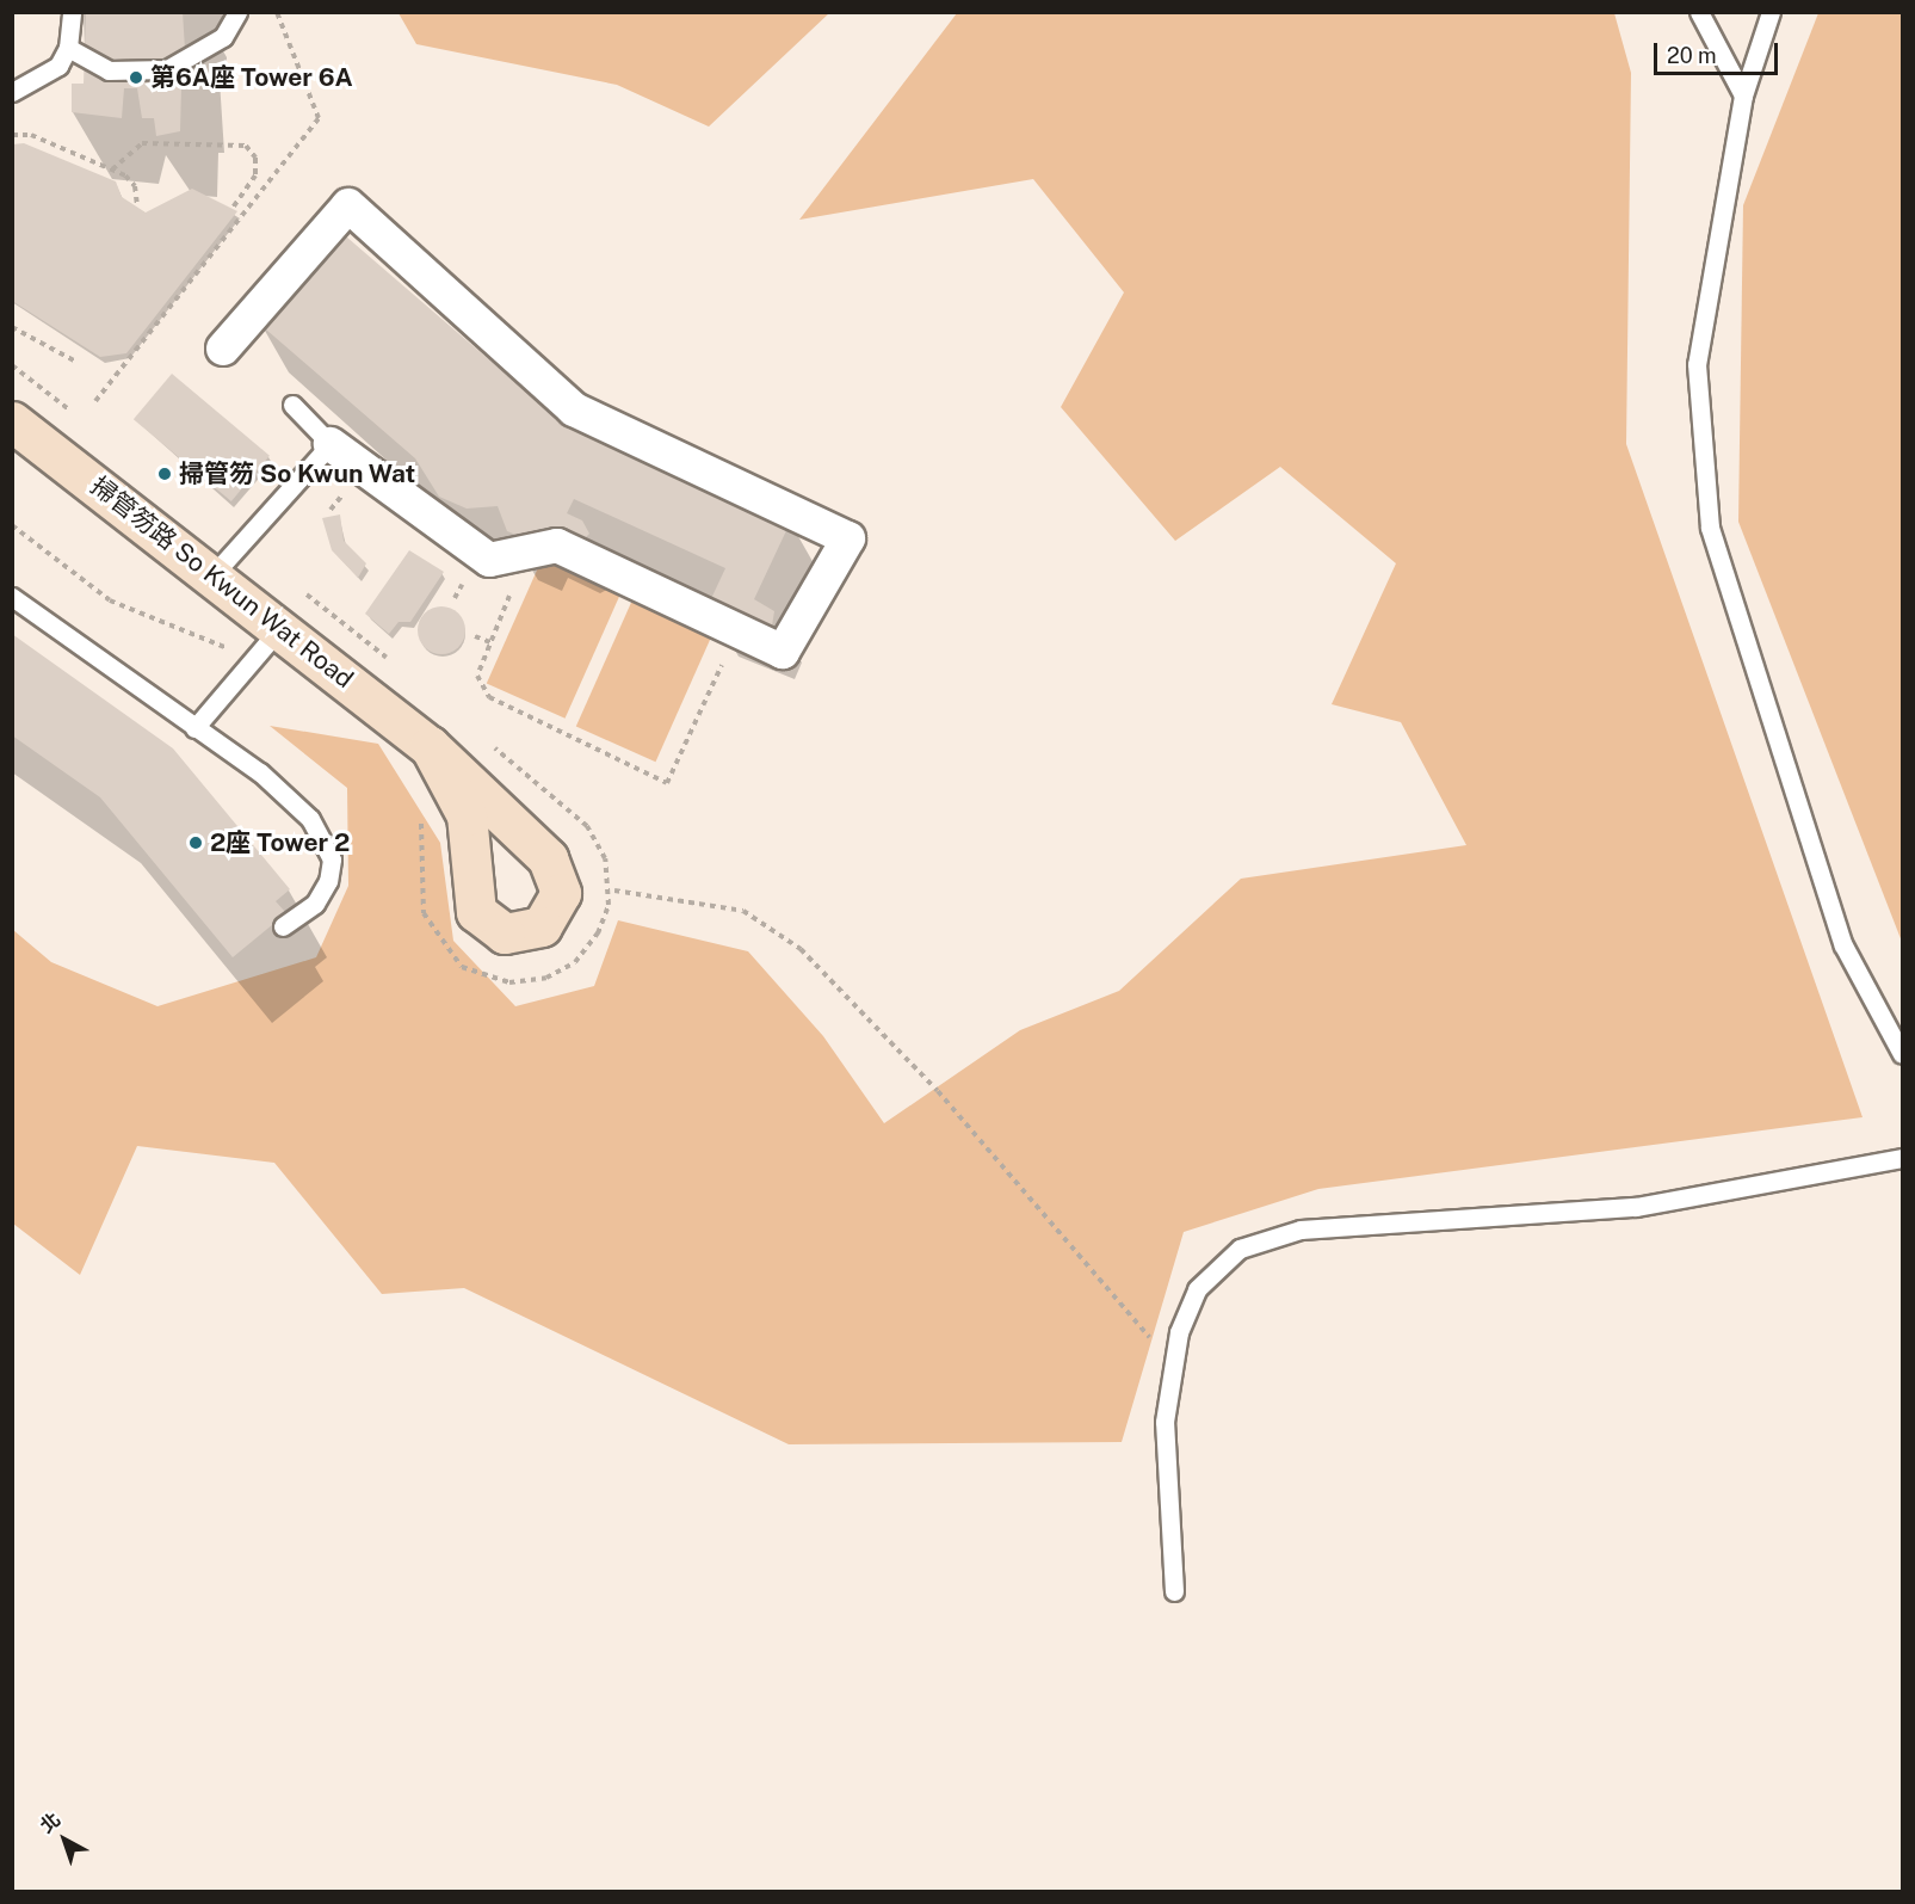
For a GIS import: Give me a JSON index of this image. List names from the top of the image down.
{
  "streets": {
    "street": ["掃管笏路 So Kwun Wat Road"]
  },
  "places": ["第6A座 Tower 6A", "掃管笏 So Kwun Wat", "2座 Tower 2"],
  "scale_bar": "20 m",
  "north": "top left"
}
